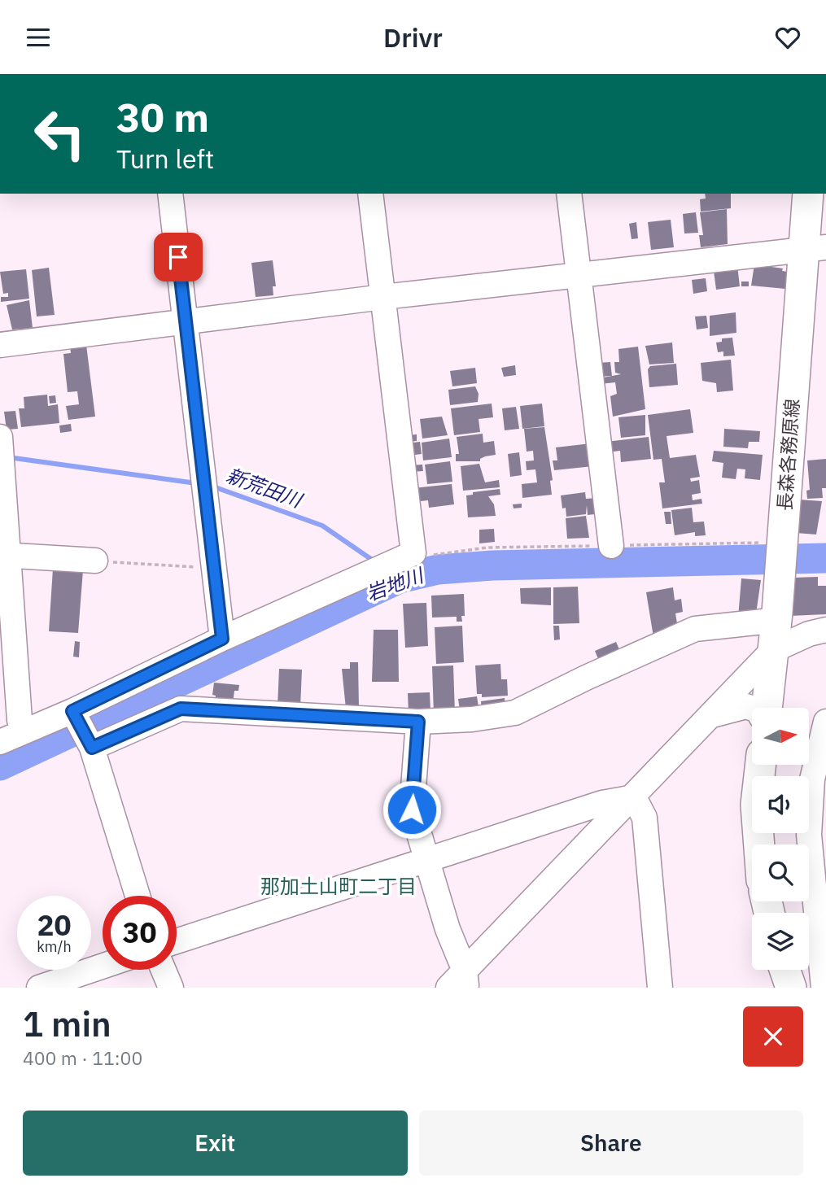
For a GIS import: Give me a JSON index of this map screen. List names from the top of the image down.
{
  "streets": {
    "main road": ["長森各務原線"]
  },
  "districts": ["那加土山町二丁目"],
  "water": ["新荒田川", "岩地川"],
  "north": "right",
  "page": {
    "header": "Drivr",
    "turn": ["30 m", "Turn left"],
    "speed": "20 km/h",
    "limit": "30",
    "heading": ["1 min", "400 m · 11:00"],
    "buttons": ["Exit", "Share"]
  }
}
